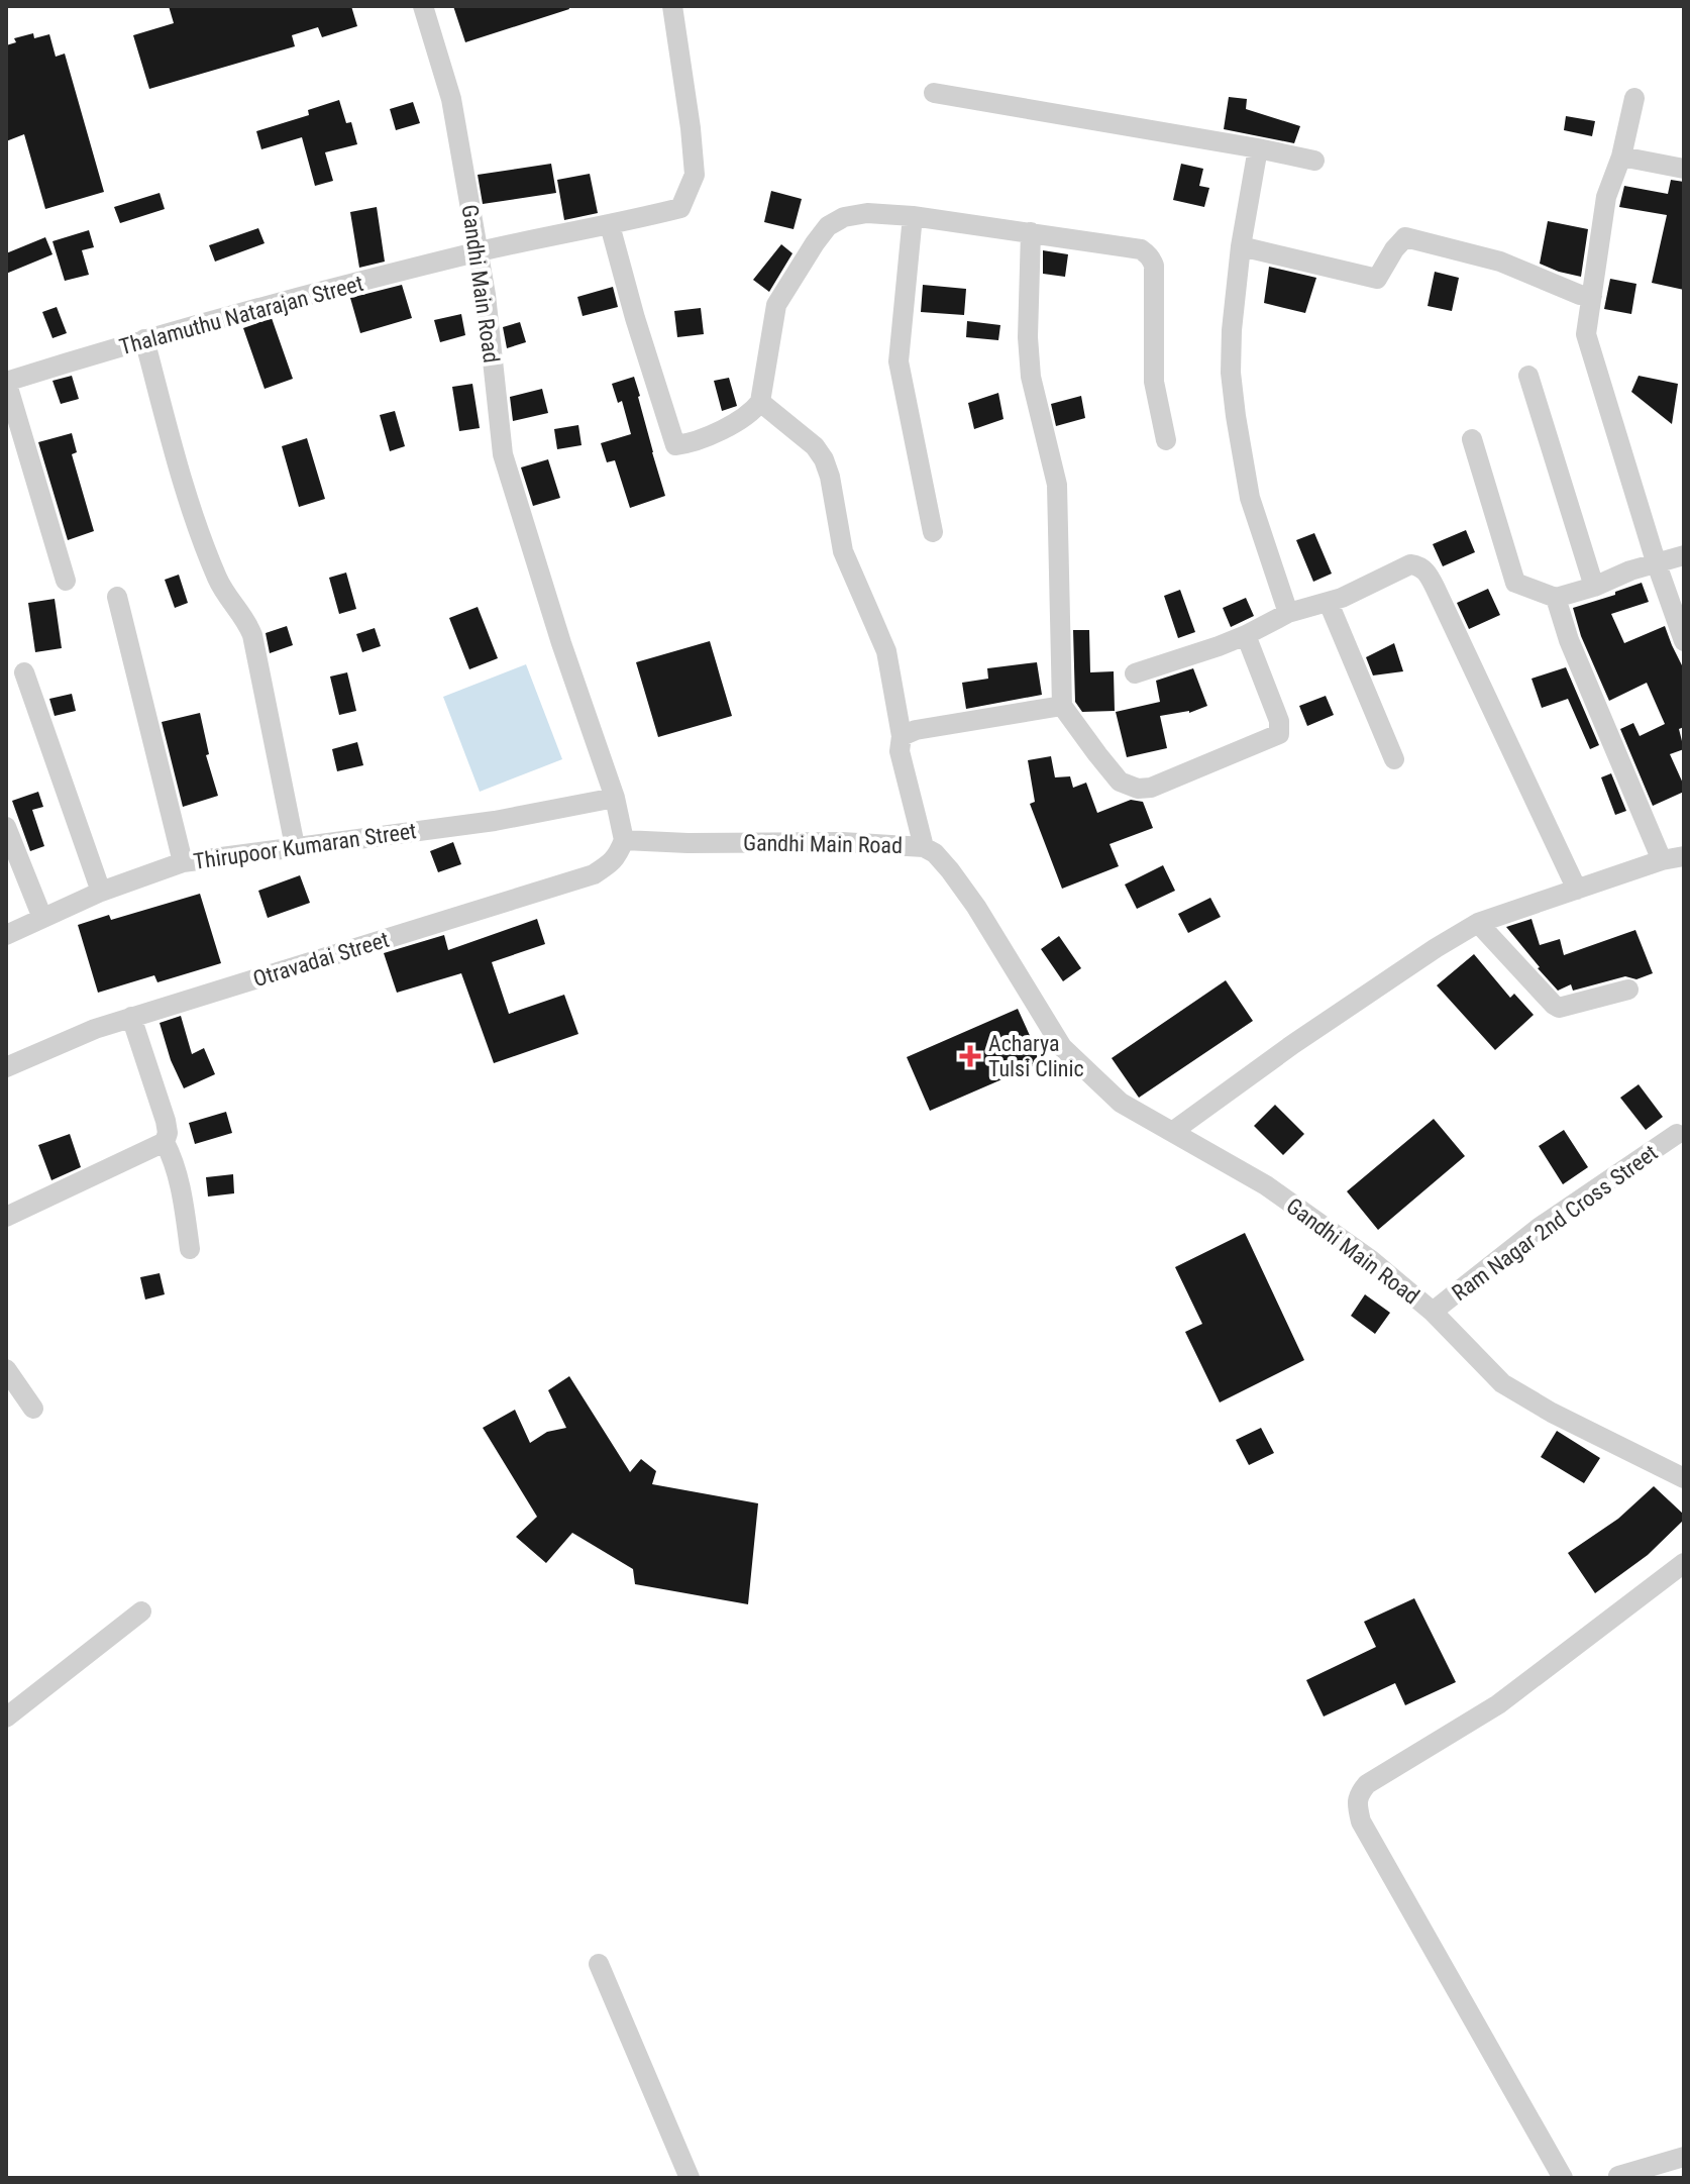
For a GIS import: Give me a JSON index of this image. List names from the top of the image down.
{
  "streets": {
    "street": [
      "Gandhi Main Road",
      "Thalamuthu Natarajan Street",
      "Thirupoor Kumaran Street",
      "Otravadai Street",
      "Ram Nagar 2nd Cross Street"
    ]
  },
  "crossings": [
    ["Gandhi Main Road", "Thalamuthu Natarajan Street"],
    ["Gandhi Main Road", "Thirupoor Kumaran Street"],
    ["Gandhi Main Road", "Otravadai Street"],
    ["Gandhi Main Road", "Ram Nagar 2nd Cross Street"]
  ],
  "places": {
    "health": ["Acharya Tulsi Clinic"]
  }
}
